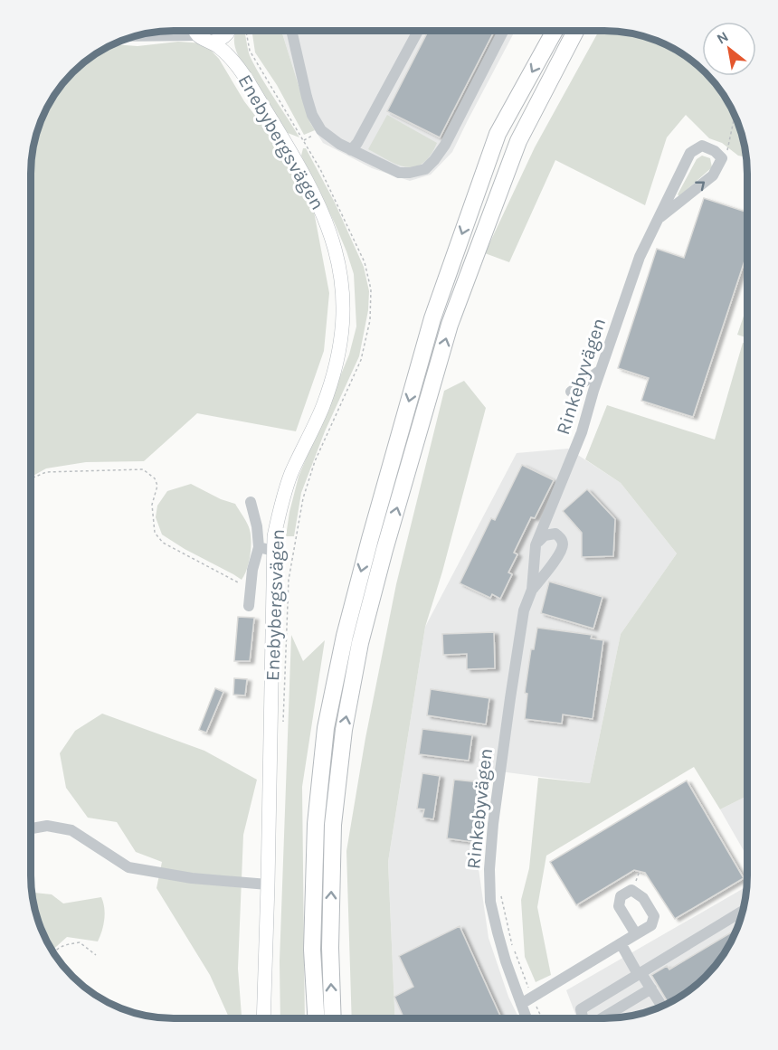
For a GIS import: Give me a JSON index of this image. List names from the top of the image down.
{
  "streets": {
    "main road": ["Enebybergsvägen"],
    "street": ["Rinkebyvägen"]
  },
  "north": "top left"
}
